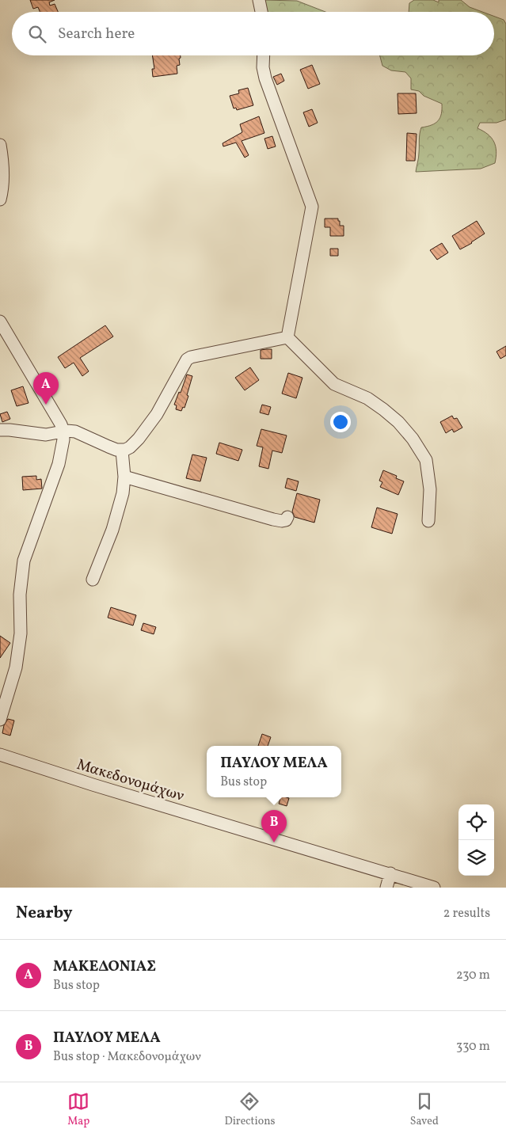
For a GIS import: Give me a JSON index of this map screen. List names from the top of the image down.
{
  "streets": {
    "street": ["Μακεδονομάχων"]
  },
  "page": {
    "search": "Search here",
    "pins": ["A", "B"],
    "popup": ["ΠΑΥΛΟΥ ΜΕΛΑ", "Bus stop"],
    "heading": ["Nearby", "2 results"],
    "list": [
      {
        "mark": "A",
        "name": "ΜΑΚΕΔΟΝΙΑΣ",
        "note": "Bus stop",
        "value": "230 m"
      },
      {
        "mark": "B",
        "name": "ΠΑΥΛΟΥ ΜΕΛΑ",
        "note": "Bus stop · Μακεδονομάχων",
        "value": "330 m"
      }
    ],
    "nav": ["Map", "Directions", "Saved"]
  }
}
